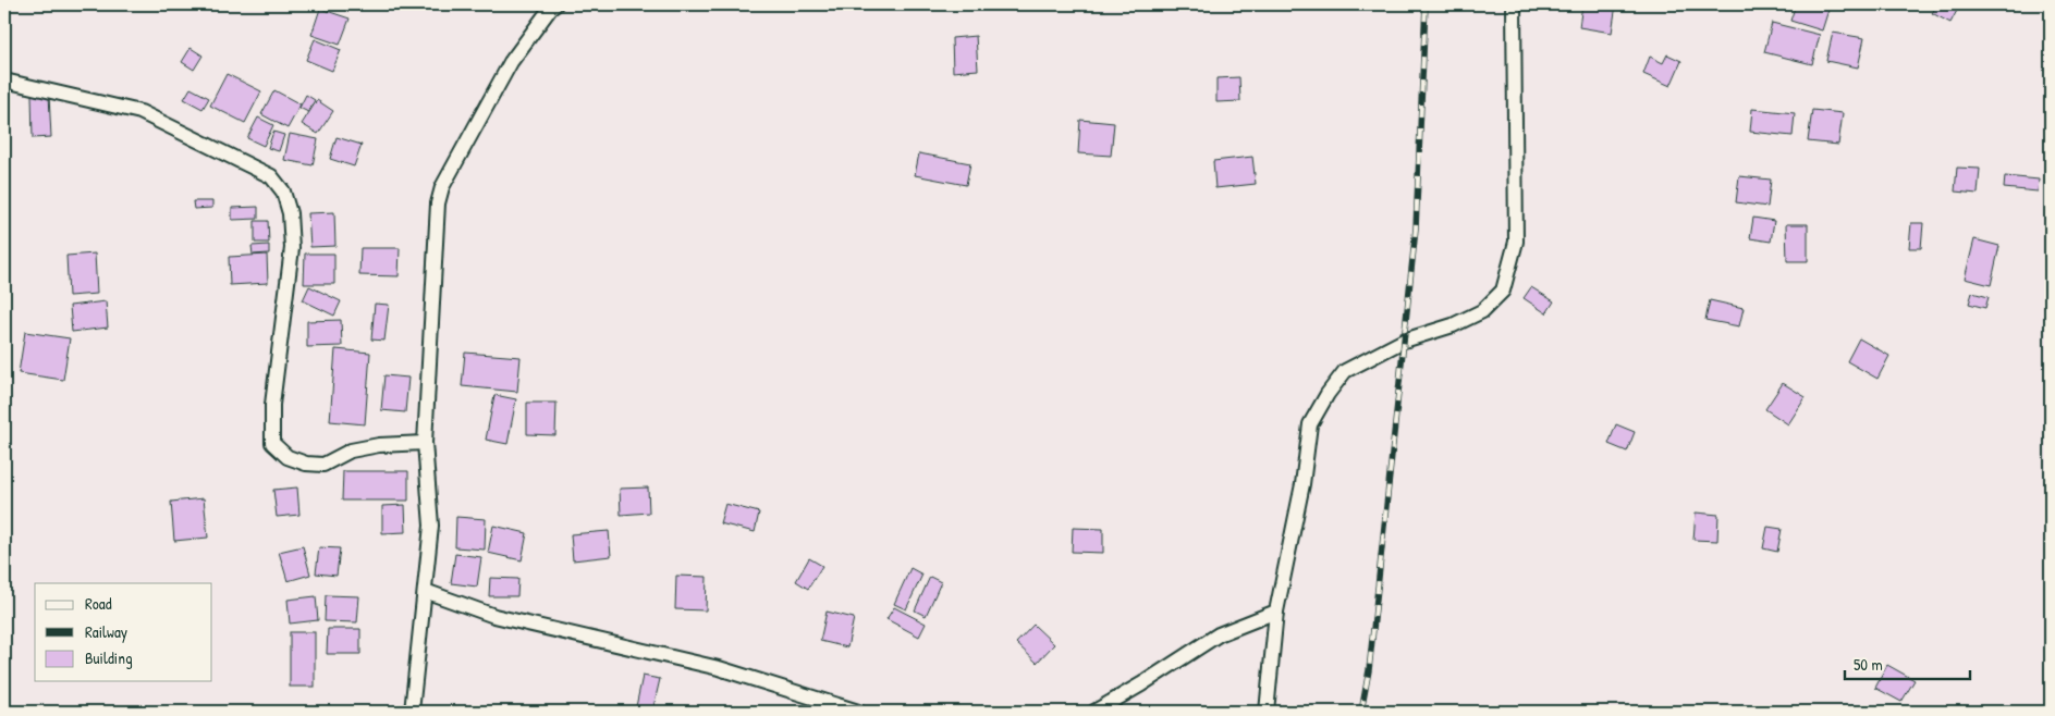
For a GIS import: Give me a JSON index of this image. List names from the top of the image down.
{
  "legend": ["Road", "Railway", "Building"],
  "scale_bar": "50 m"
}
